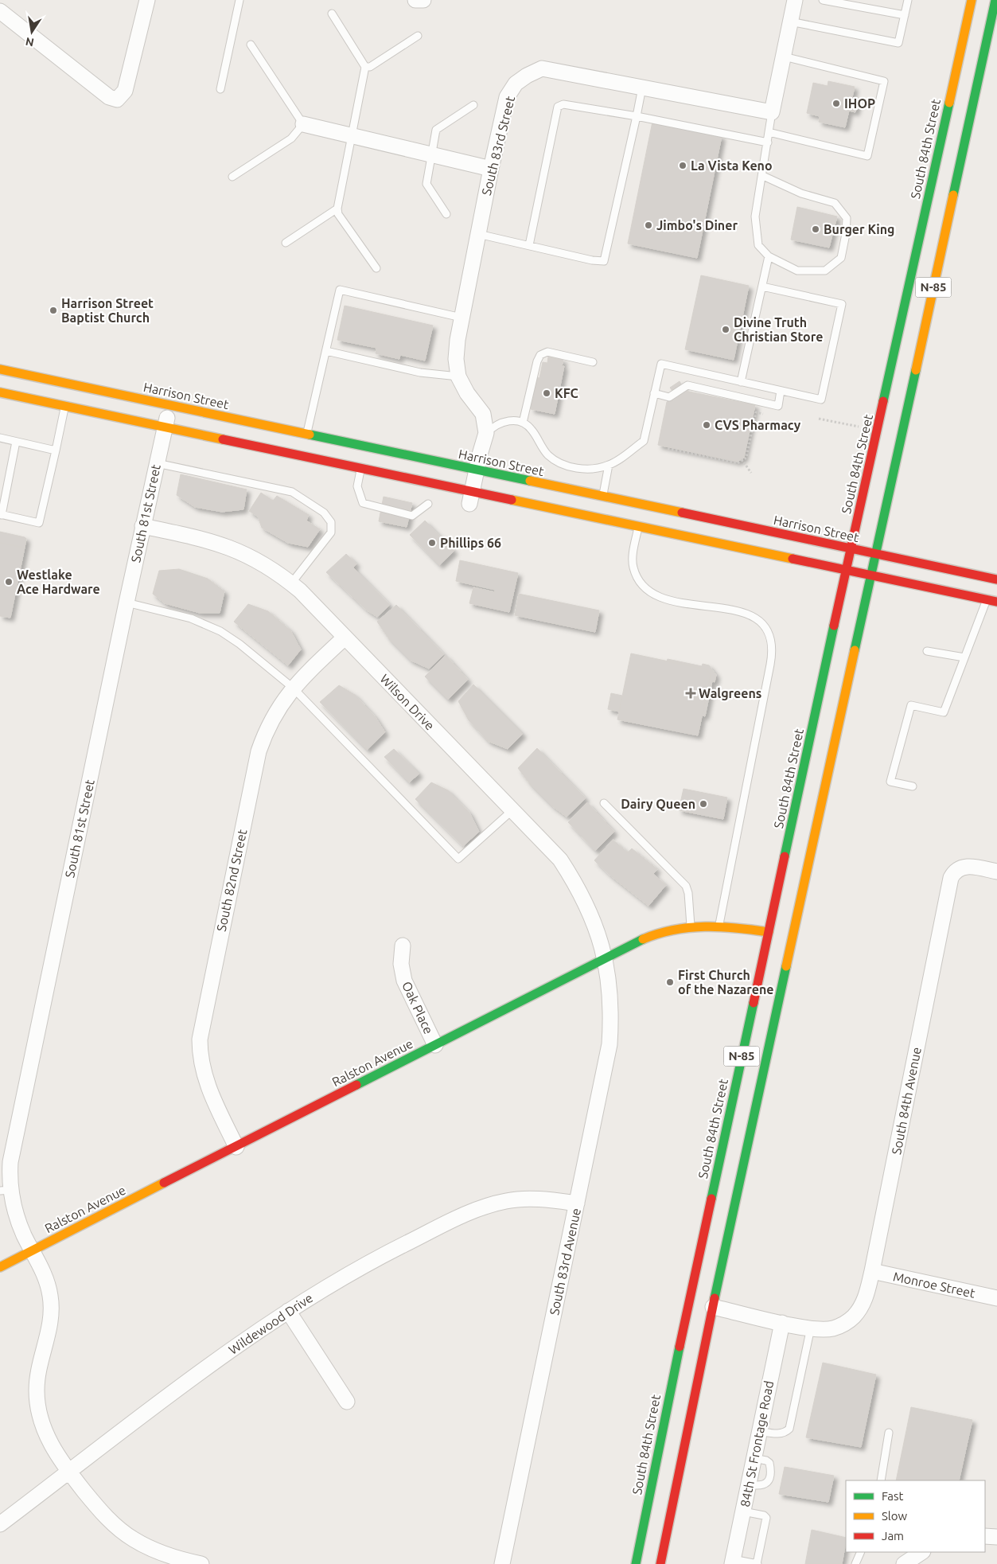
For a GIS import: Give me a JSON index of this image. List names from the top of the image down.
{
  "streets": {
    "main road": [
      "South 84th Street",
      "N-85",
      "Harrison Street",
      "Ralston Avenue"
    ],
    "street": [
      "South 83rd Street",
      "South 81st Street",
      "Wilson Drive",
      "South 82nd Street",
      "Oak Place",
      "South 84th Avenue",
      "South 83rd Avenue",
      "Monroe Street",
      "Wildewood Drive",
      "84th St Frontage Road"
    ]
  },
  "crossings": [
    ["South 84th Street", "Harrison Street"],
    ["South 84th Street", "Ralston Avenue"],
    ["N-85", "Harrison Street"],
    ["Harrison Street", "South 81st Street"],
    ["South 81st Street", "Wilson Drive"],
    ["South 81st Street", "Ralston Avenue"],
    ["South 81st Street", "Wildewood Drive"],
    ["Wilson Drive", "South 82nd Street"],
    ["Wilson Drive", "Ralston Avenue"],
    ["Wilson Drive", "South 83rd Avenue"],
    ["South 82nd Street", "Ralston Avenue"],
    ["Oak Place", "Ralston Avenue"],
    ["Ralston Avenue", "South 83rd Avenue"],
    ["South 84th Avenue", "Monroe Street"],
    ["South 83rd Avenue", "Wildewood Drive"]
  ],
  "places": {
    "other": [
      "IHOP",
      "La Vista Keno",
      "Jimbo's Diner",
      "Burger King",
      "Harrison Street Baptist Church",
      "Divine Truth Christian Store",
      "KFC",
      "CVS Pharmacy",
      "Phillips 66",
      "Westlake Ace Hardware",
      "Dairy Queen",
      "First Church of the Nazarene"
    ],
    "health": ["Walgreens"]
  },
  "legend": ["Fast", "Slow", "Jam"],
  "north": "bottom"
}
